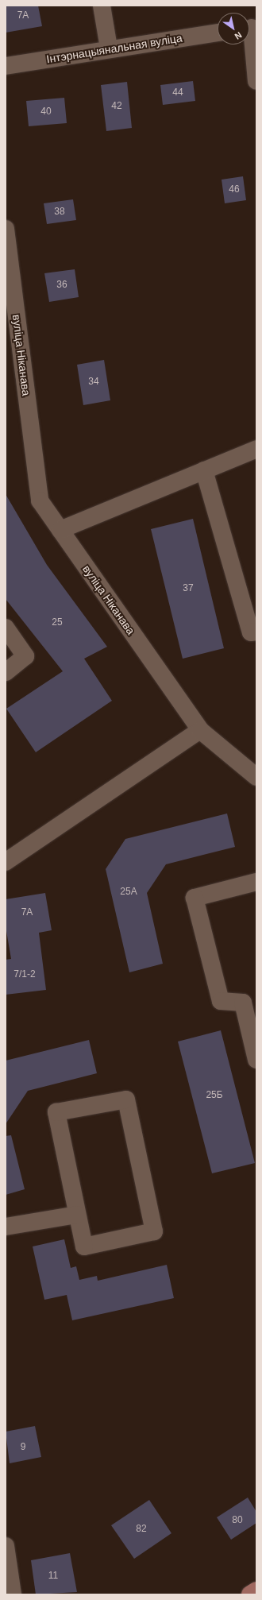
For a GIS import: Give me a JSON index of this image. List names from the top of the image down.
{
  "streets": {
    "street": ["Інтэрнацыянальная вуліца", "вуліца Ніканава"]
  },
  "house_numbers": [
    "7А",
    "44",
    "42",
    "40",
    "46",
    "38",
    "36",
    "34",
    "37",
    "25",
    "25А",
    "7А",
    "7/1-2",
    "25Б",
    "9",
    "80",
    "82",
    "11"
  ],
  "north": "bottom right"
}
